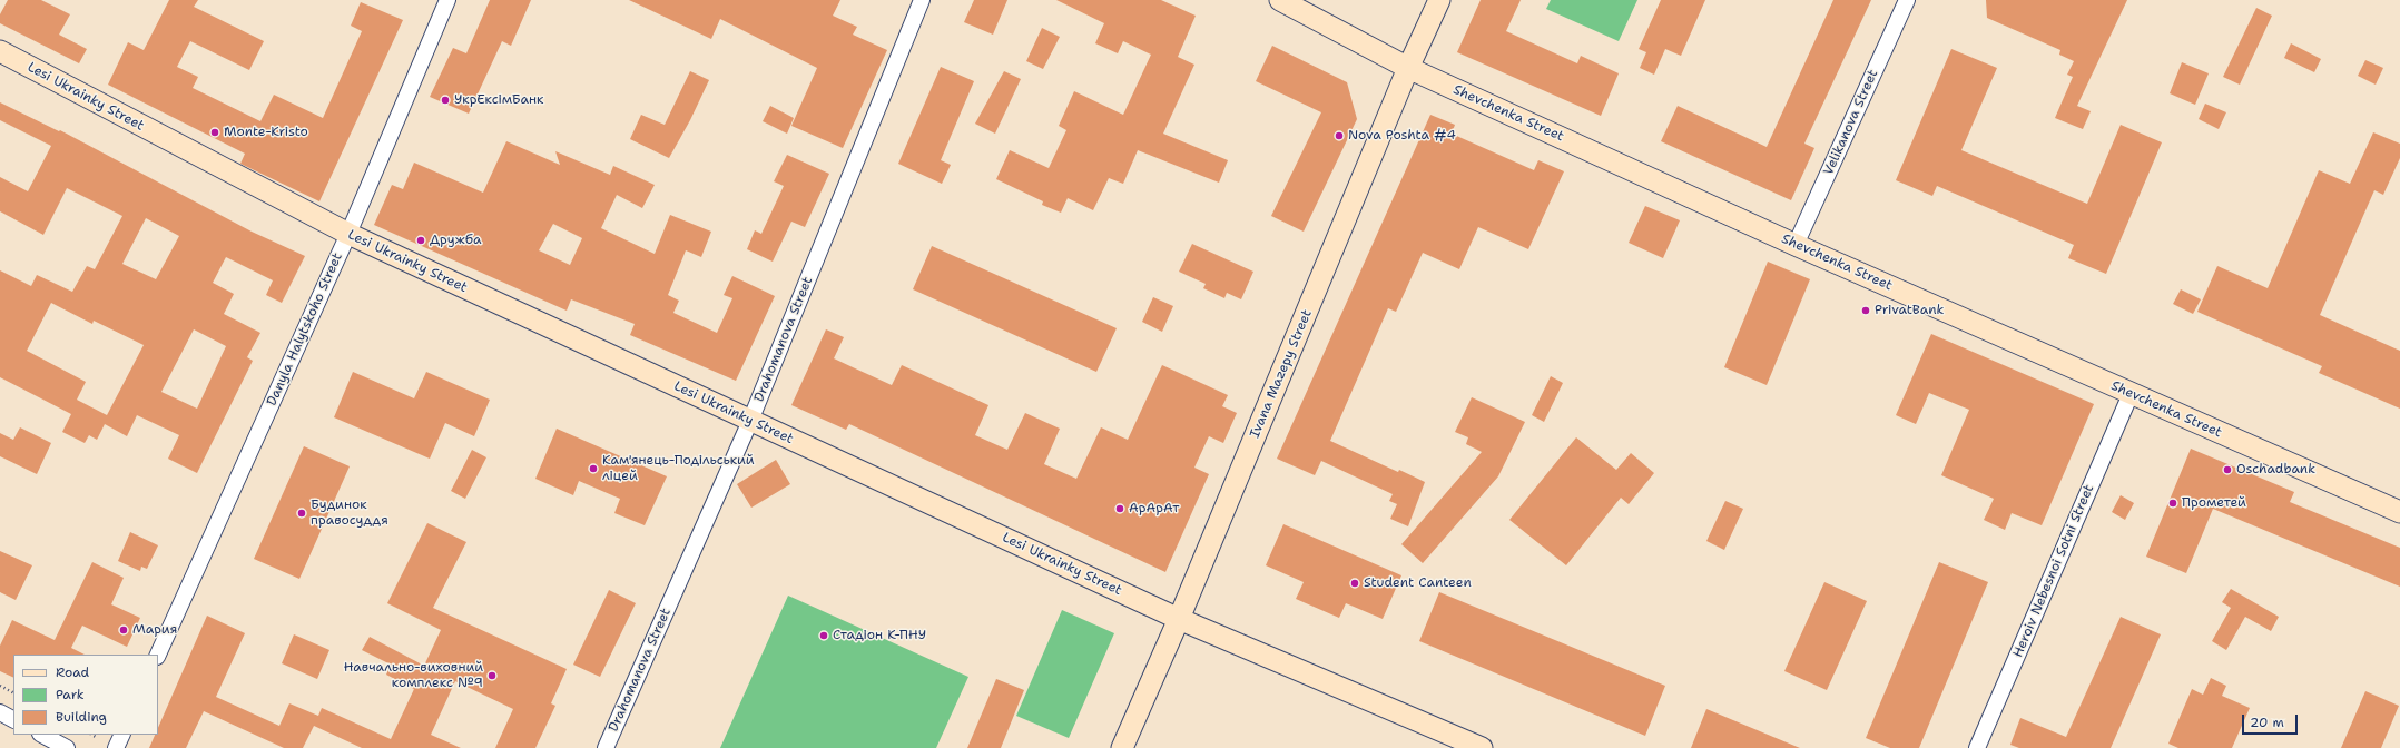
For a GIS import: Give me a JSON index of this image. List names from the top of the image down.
{
  "streets": {
    "street": [
      "Lesi Ukrainky Street",
      "Shevchenka Street",
      "Velikanova Street",
      "Danyla Halytskoho Street",
      "Drahomanova Street",
      "Ivana Mazepy Street",
      "Heroiv Nebesnoi Sotni Street"
    ]
  },
  "crossings": [
    ["Lesi Ukrainky Street", "Danyla Halytskoho Street"],
    ["Lesi Ukrainky Street", "Drahomanova Street"],
    ["Lesi Ukrainky Street", "Ivana Mazepy Street"],
    ["Shevchenka Street", "Velikanova Street"],
    ["Shevchenka Street", "Ivana Mazepy Street"],
    ["Shevchenka Street", "Heroiv Nebesnoi Sotni Street"]
  ],
  "places": [
    "УкрЕксімБанк",
    "Monte-Kristo",
    "Nova Poshta #4",
    "Дружба",
    "PrivatBank",
    "Кам'янець-Подільський ліцей",
    "Oschadbank",
    "Прометей",
    "АрАрАт",
    "Будинок правосуддя",
    "Student Canteen",
    "Мария",
    "Стадіон К-ПНУ",
    "Навчально-виховний комплекс №9"
  ],
  "legend": ["Road", "Park", "Building"],
  "scale_bar": "20 m"
}
